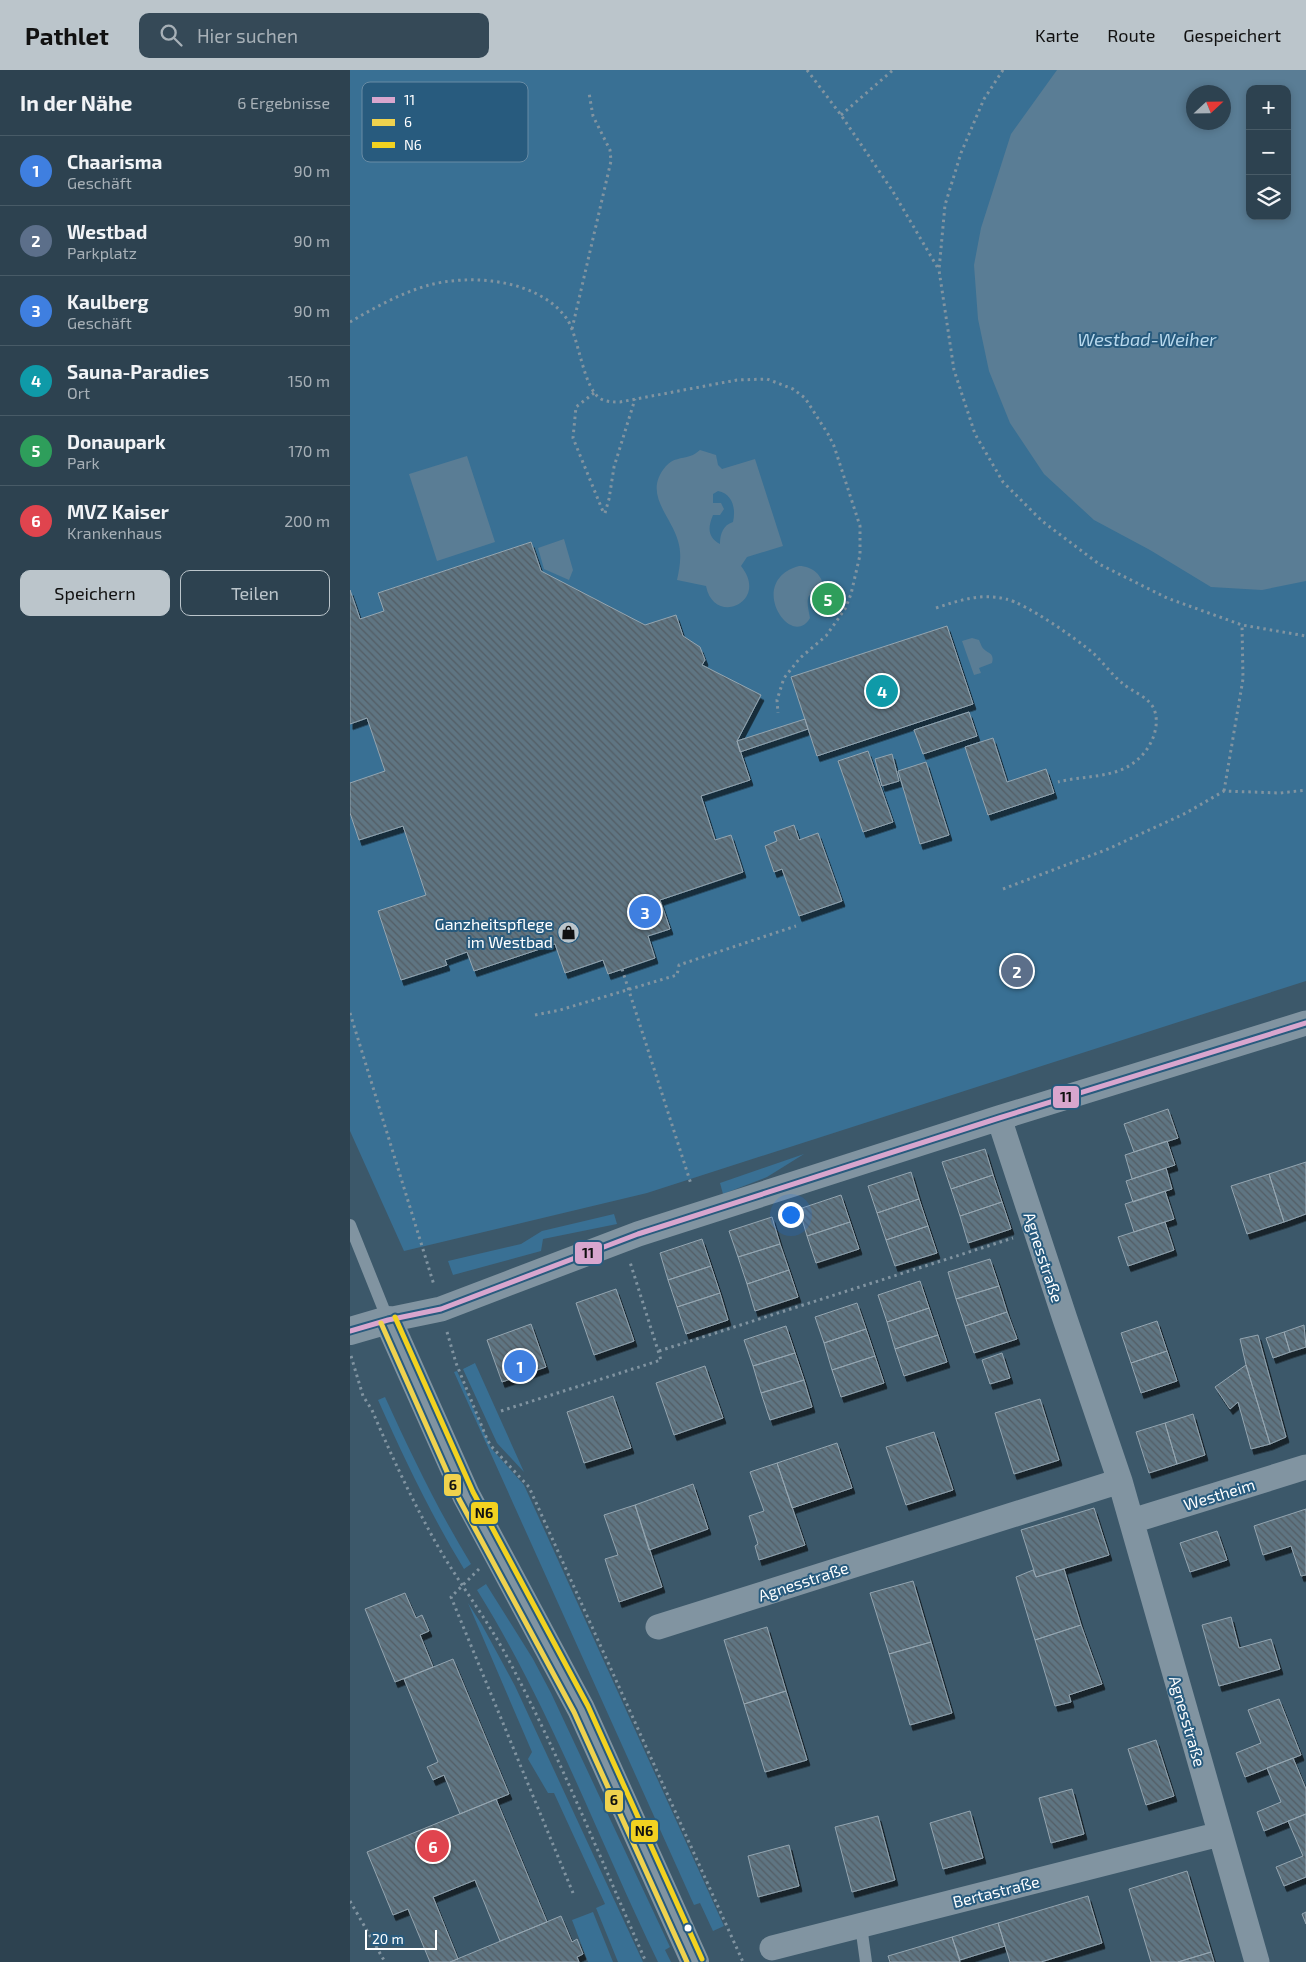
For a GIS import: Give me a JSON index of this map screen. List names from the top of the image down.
{
  "streets": {
    "street": ["Agnesstraße", "Westheim", "Bertastraße"]
  },
  "crossings": [
    ["Agnesstraße", "Westheim"],
    ["Agnesstraße", "Bertastraße"]
  ],
  "water": ["Westbad-Weiher"],
  "places": {
    "shop": ["Ganzheitspflege im Westbad"]
  },
  "lines": ["transit line 11", "transit line N6", "transit line 6"],
  "legend": ["11", "6", "N6"],
  "scale_bar": "20 m",
  "north": "right",
  "page": {
    "header": "Pathlet",
    "search": "Hier suchen",
    "nav": ["Karte", "Route", "Gespeichert"],
    "heading": ["In der Nähe", "6 Ergebnisse"],
    "map_buttons": ["+", "−"],
    "list": [
      {
        "mark": "1",
        "name": "Chaarisma",
        "note": "Geschäft",
        "value": "90 m"
      },
      {
        "mark": "2",
        "name": "Westbad",
        "note": "Parkplatz",
        "value": "90 m"
      },
      {
        "mark": "3",
        "name": "Kaulberg",
        "note": "Geschäft",
        "value": "90 m"
      },
      {
        "mark": "4",
        "name": "Sauna-Paradies",
        "note": "Ort",
        "value": "150 m"
      },
      {
        "mark": "5",
        "name": "Donaupark",
        "note": "Park",
        "value": "170 m"
      },
      {
        "mark": "6",
        "name": "MVZ Kaiser",
        "note": "Krankenhaus",
        "value": "200 m"
      }
    ],
    "buttons": ["Speichern", "Teilen"],
    "pins": [
      "5",
      "4",
      "3",
      "2",
      "1",
      "6"
    ],
    "scale": "20 m"
  }
}
